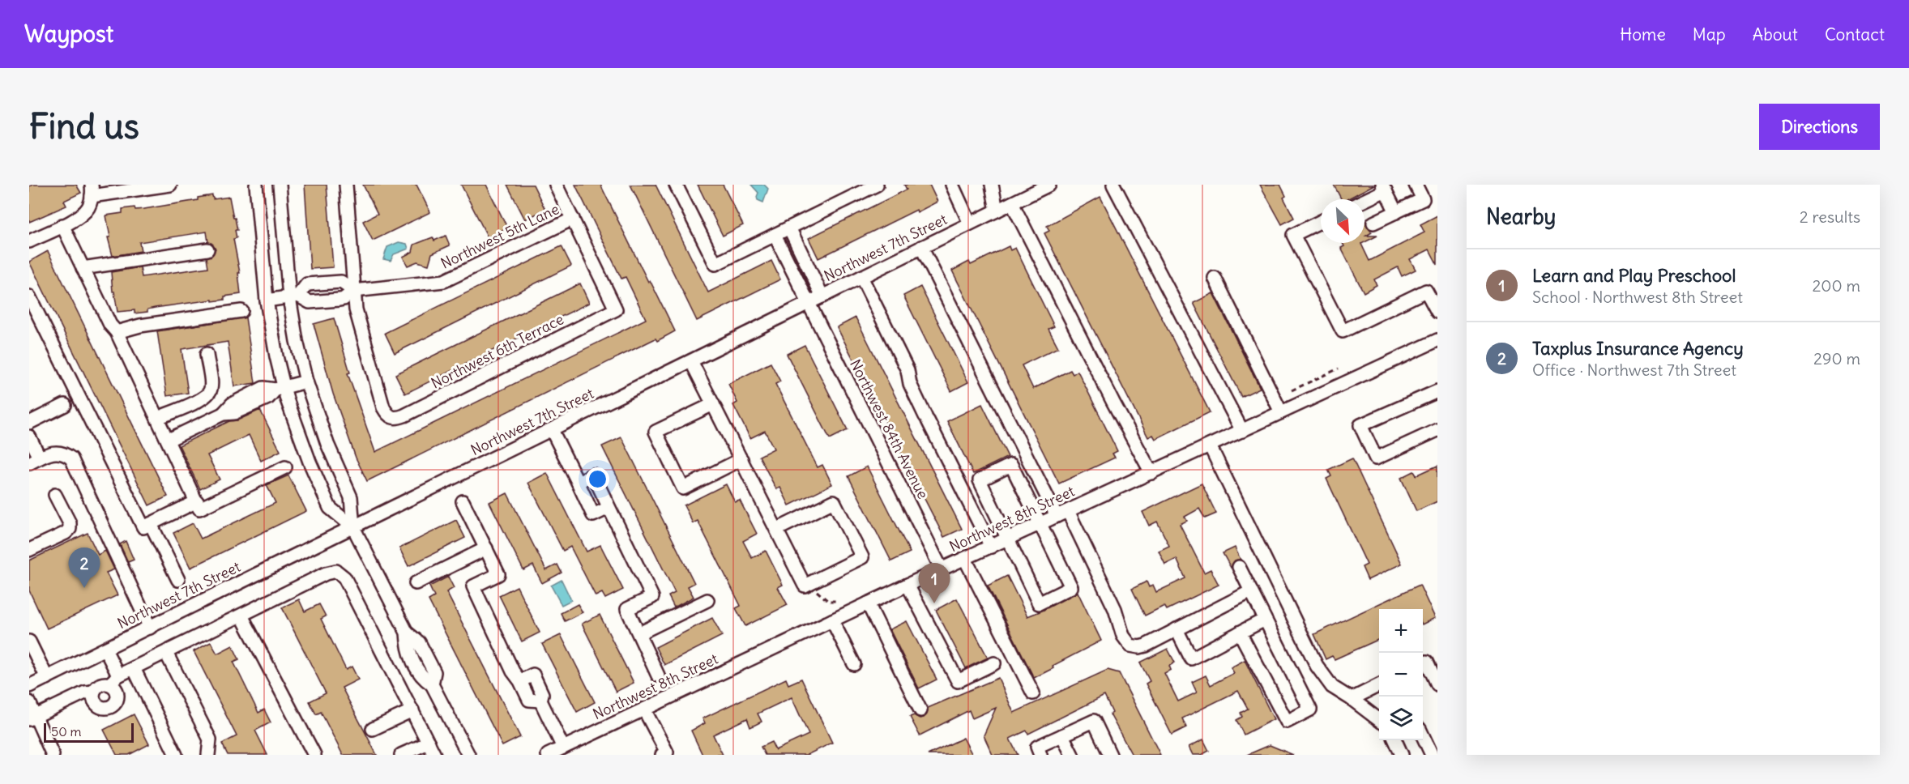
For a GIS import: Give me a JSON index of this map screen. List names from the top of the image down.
{
  "streets": {
    "street": [
      "Northwest 5th Lane",
      "Northwest 7th Street",
      "Northwest 6th Terrace",
      "Northwest 84th Avenue",
      "Northwest 8th Street"
    ]
  },
  "crossings": [
    ["Northwest 5th Lane", "Northwest 6th Terrace"],
    ["Northwest 7th Street", "Northwest 84th Avenue"],
    ["Northwest 84th Avenue", "Northwest 8th Street"]
  ],
  "scale_bar": "50 m",
  "north": "bottom right",
  "page": {
    "header": "Waypost",
    "nav": [
      "Home",
      "Map",
      "About",
      "Contact"
    ],
    "buttons": "Directions",
    "title": "Find us",
    "heading": ["Nearby", "2 results"],
    "list": [
      {
        "mark": "1",
        "name": "Learn and Play Preschool",
        "note": "School · Northwest 8th Street",
        "value": "200 m"
      },
      {
        "mark": "2",
        "name": "Taxplus Insurance Agency",
        "note": "Office · Northwest 7th Street",
        "value": "290 m"
      }
    ],
    "pins": ["2", "1"],
    "map_buttons": ["+", "−"],
    "scale": "50 m"
  }
}
